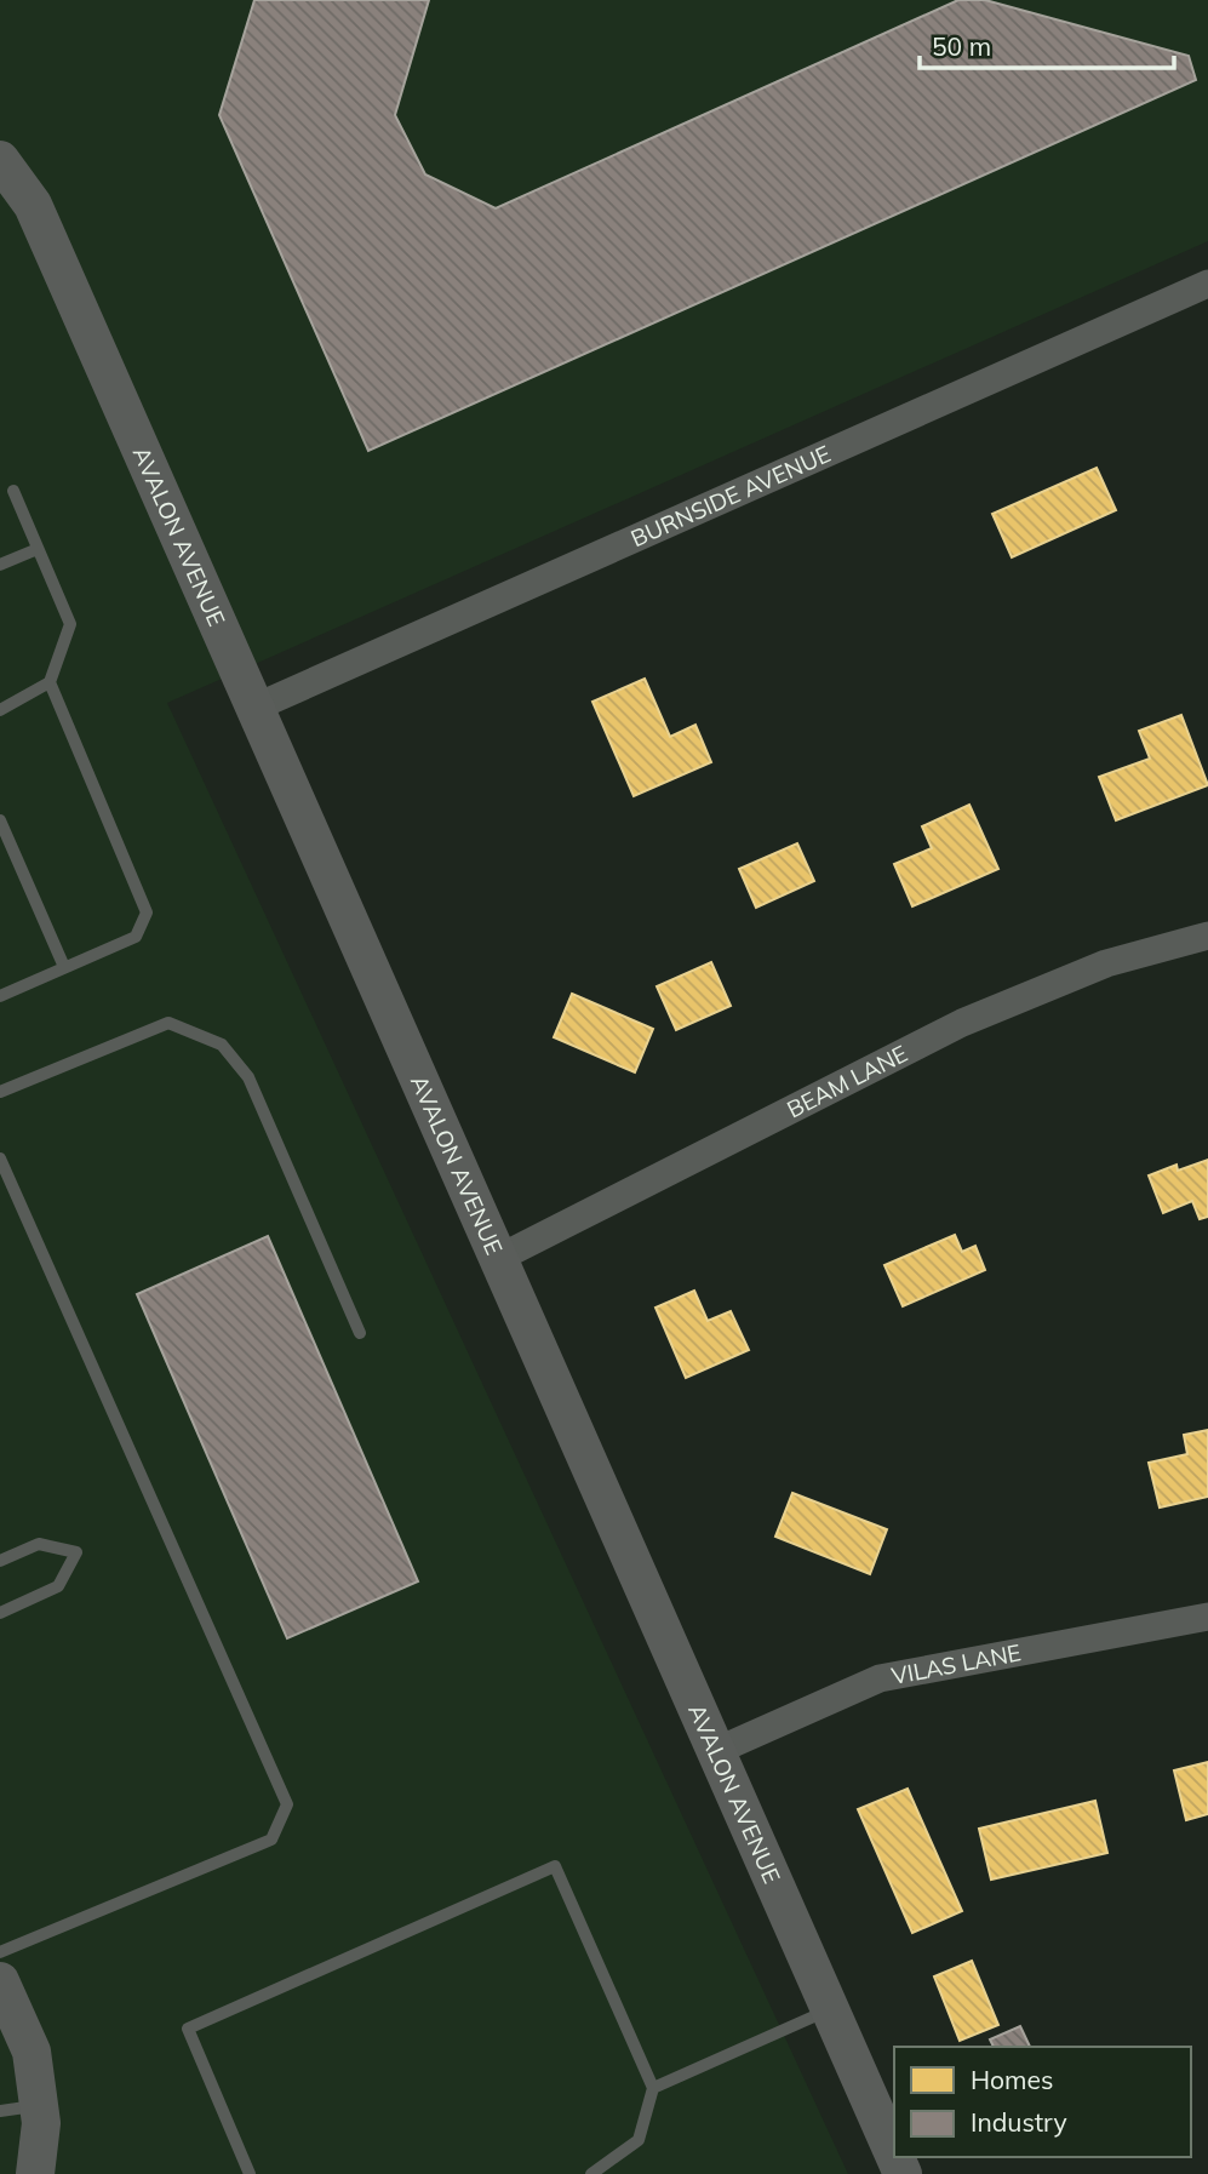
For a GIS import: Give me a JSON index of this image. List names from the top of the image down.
{
  "streets": {
    "street": [
      "BURNSIDE AVENUE",
      "AVALON AVENUE",
      "BEAM LANE",
      "VILAS LANE"
    ]
  },
  "crossings": [
    ["BURNSIDE AVENUE", "AVALON AVENUE"],
    ["AVALON AVENUE", "BEAM LANE"],
    ["AVALON AVENUE", "VILAS LANE"]
  ],
  "legend": ["Homes", "Industry"],
  "scale_bar": "50 m"
}
